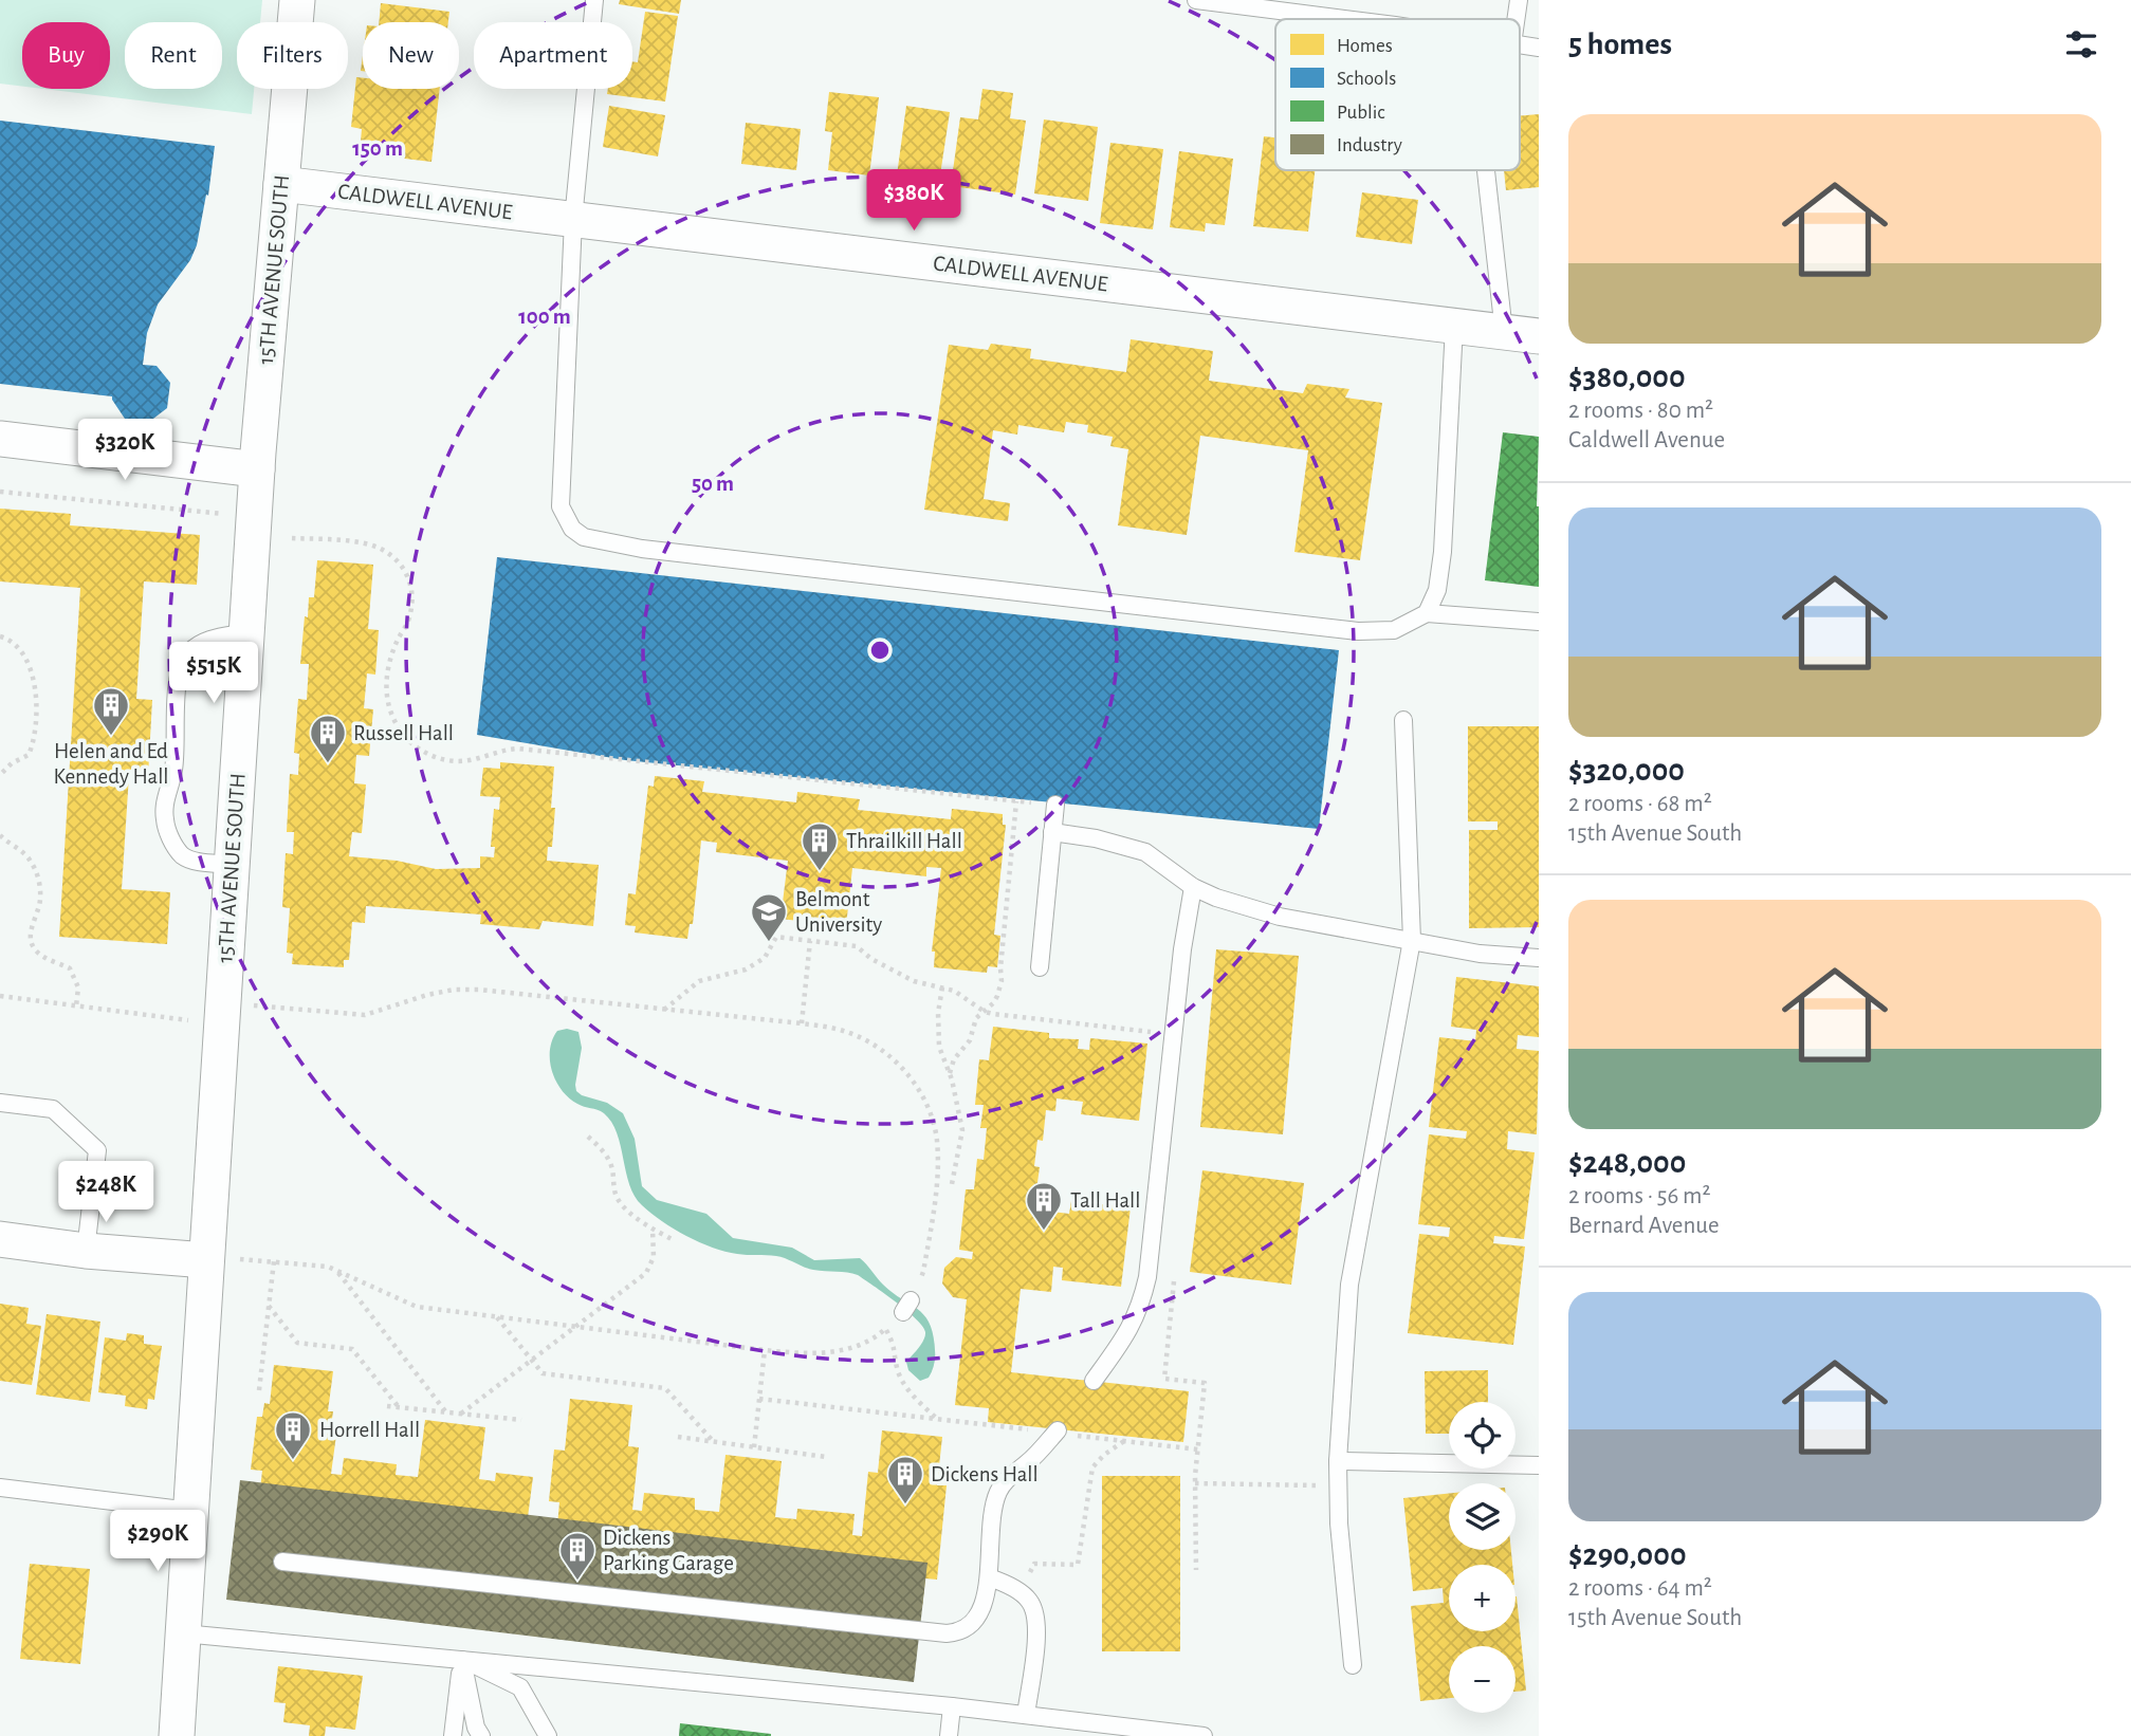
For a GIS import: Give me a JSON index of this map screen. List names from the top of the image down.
{
  "streets": {
    "street": ["CALDWELL AVENUE", "15TH AVENUE SOUTH"]
  },
  "crossings": [
    ["CALDWELL AVENUE", "15TH AVENUE SOUTH"]
  ],
  "places": {
    "building": [
      "Helen and Ed Kennedy Hall",
      "Russell Hall",
      "Thrailkill Hall",
      "Tall Hall",
      "Horrell Hall",
      "Dickens Hall",
      "Dickens Parking Garage"
    ],
    "school or university": ["Belmont University"]
  },
  "legend": [
    "Homes",
    "Schools",
    "Public",
    "Industry"
  ],
  "page": {
    "heading": "5 homes",
    "chip": [
      "Buy",
      "Rent",
      "Filters",
      "New",
      "Apartment"
    ],
    "list": [
      {
        "name": "$380,000",
        "note": "2 rooms · 80 m² · Caldwell Avenue"
      },
      {
        "name": "$320,000",
        "note": "2 rooms · 68 m² · 15th Avenue South"
      },
      {
        "name": "$248,000",
        "note": "2 rooms · 56 m² · Bernard Avenue"
      },
      {
        "name": "$290,000",
        "note": "2 rooms · 64 m² · 15th Avenue South"
      }
    ],
    "price": [
      "$380K",
      "$320K",
      "$515K",
      "$248K",
      "$290K"
    ],
    "map_buttons": ["+", "−"]
  },
  "rings": ["150 m", "100 m", "50 m"]
}
